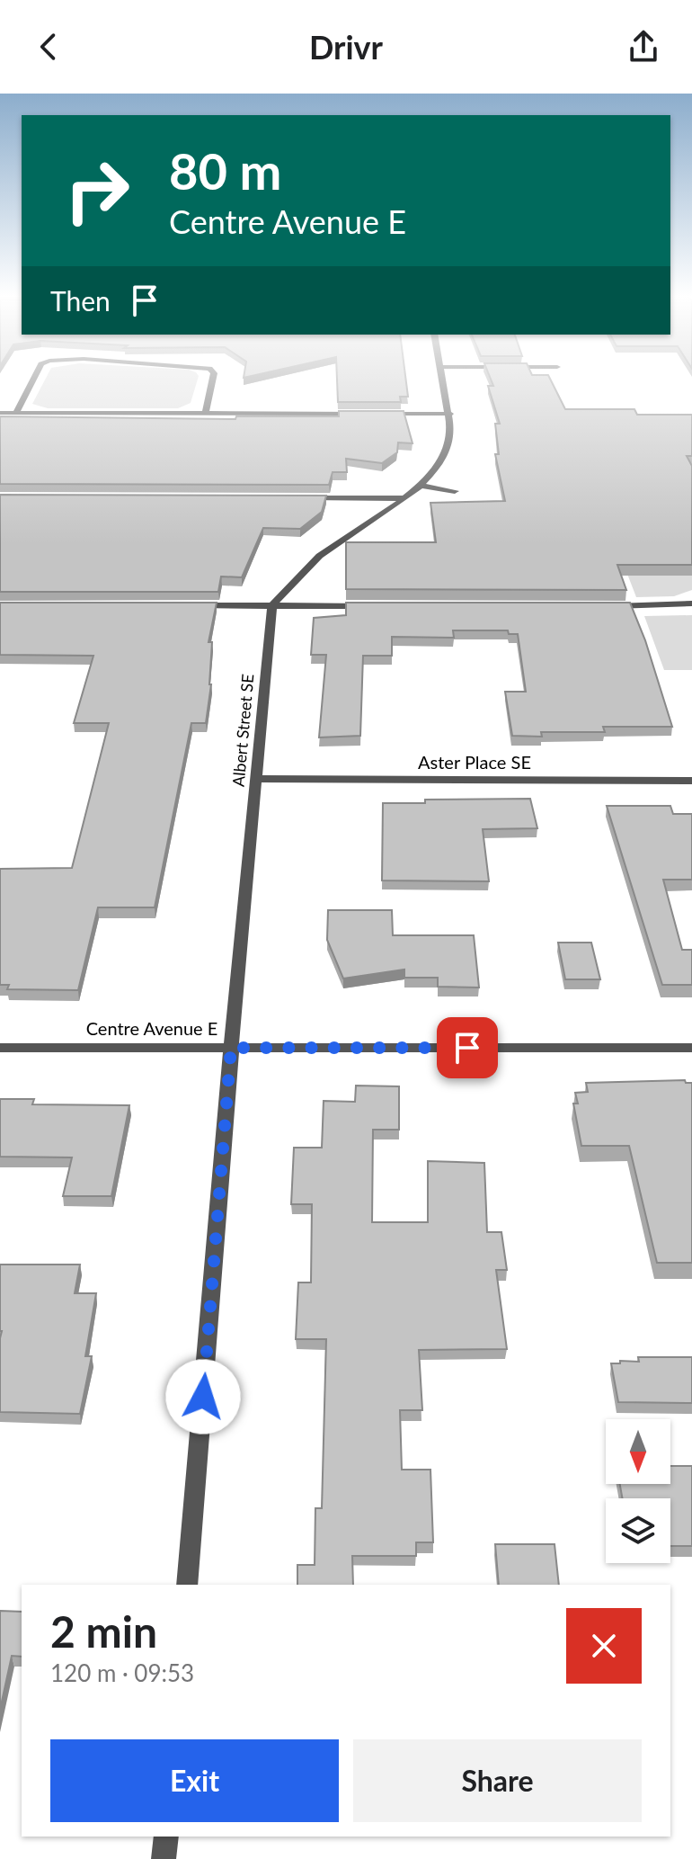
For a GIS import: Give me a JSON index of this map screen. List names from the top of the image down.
{
  "streets": {
    "street": ["Albert Street SE", "Aster Place SE", "Centre Avenue E"]
  },
  "crossings": [
    ["Albert Street SE", "Aster Place SE"],
    ["Albert Street SE", "Centre Avenue E"]
  ],
  "north": "bottom",
  "page": {
    "header": "Drivr",
    "turn": ["80 m", "Centre Avenue E"],
    "then": "Then",
    "heading": ["2 min", "120 m · 09:53"],
    "buttons": ["Exit", "Share"]
  }
}
